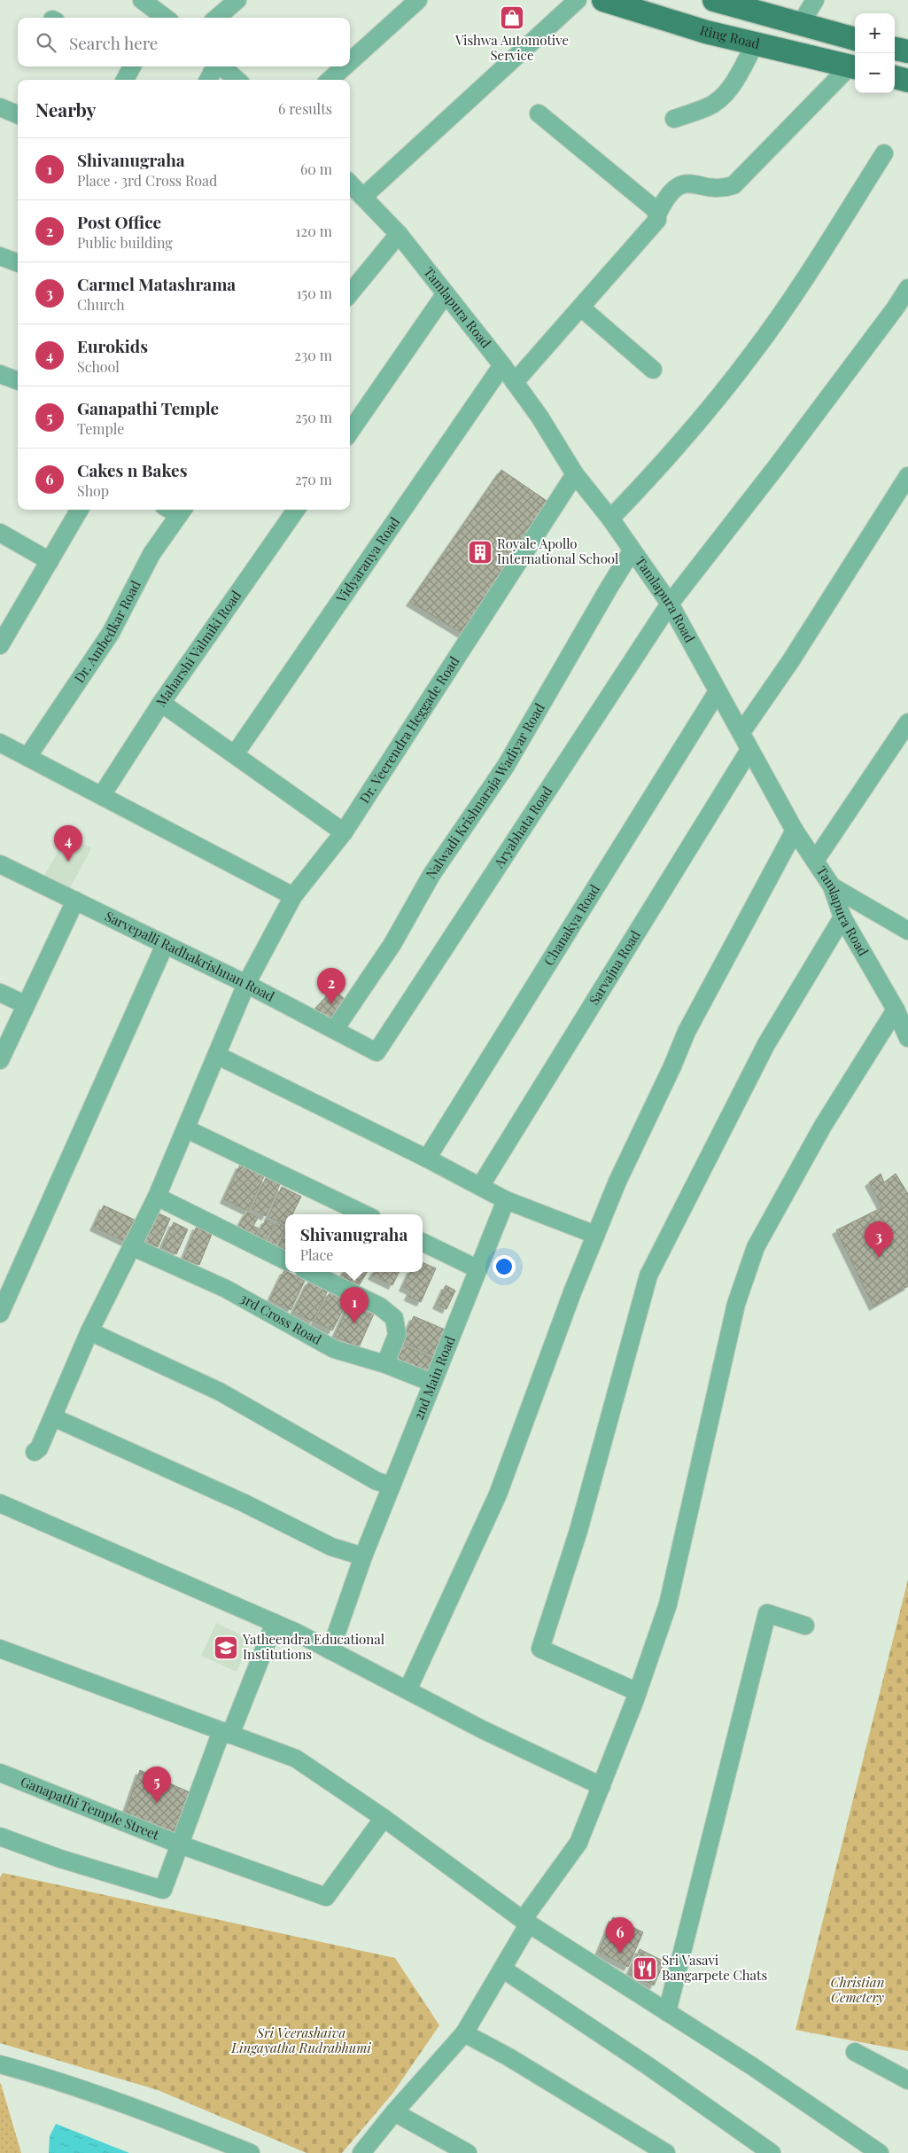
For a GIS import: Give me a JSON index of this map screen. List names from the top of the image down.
{
  "streets": {
    "main road": ["Ring Road"],
    "street": [
      "Tamlapura Road",
      "Vidyaranya Road",
      "Dr. Ambedkar Road",
      "Maharshi Valmiki Road",
      "Dr. Veerendra Heggade Road",
      "Nalwadi Krishnaraja Wadiyar Road",
      "Aryabhata Road",
      "Chanakya Road",
      "Sarvepalli Radhakrishnan Road",
      "Sarvajna Road",
      "3rd Cross Road",
      "2nd Main Road",
      "Ganapathi Temple Street"
    ]
  },
  "crossings": [
    ["Tamlapura Road", "Vidyaranya Road"],
    ["Tamlapura Road", "Dr. Veerendra Heggade Road"],
    ["Tamlapura Road", "Nalwadi Krishnaraja Wadiyar Road"],
    ["Tamlapura Road", "Aryabhata Road"],
    ["Tamlapura Road", "Chanakya Road"],
    ["Tamlapura Road", "Sarvajna Road"],
    ["Dr. Veerendra Heggade Road", "Sarvepalli Radhakrishnan Road"],
    ["Dr. Veerendra Heggade Road", "3rd Cross Road"],
    ["Nalwadi Krishnaraja Wadiyar Road", "Sarvepalli Radhakrishnan Road"],
    ["Aryabhata Road", "Sarvepalli Radhakrishnan Road"],
    ["3rd Cross Road", "2nd Main Road"]
  ],
  "parks": ["Christian Cemetery", "Sri Veerashaiva Lingayatha Rudrabhumi"],
  "places": {
    "shop": ["Vishwa Automotive Service"],
    "building": ["Royale Apollo International School"],
    "school or university": ["Yatheendra Educational Institutions"],
    "restaurant": ["Sri Vasavi Bangarpete Chats"]
  },
  "page": {
    "map_buttons": ["+", "−"],
    "search": "Search here",
    "heading": ["Nearby", "6 results"],
    "list": [
      {
        "mark": "1",
        "name": "Shivanugraha",
        "note": "Place · 3rd Cross Road",
        "value": "60 m"
      },
      {
        "mark": "2",
        "name": "Post Office",
        "note": "Public building",
        "value": "120 m"
      },
      {
        "mark": "3",
        "name": "Carmel Matashrama",
        "note": "Church",
        "value": "150 m"
      },
      {
        "mark": "4",
        "name": "Eurokids",
        "note": "School",
        "value": "230 m"
      },
      {
        "mark": "5",
        "name": "Ganapathi Temple",
        "note": "Temple",
        "value": "250 m"
      },
      {
        "mark": "6",
        "name": "Cakes n Bakes",
        "note": "Shop",
        "value": "270 m"
      }
    ],
    "pins": [
      "4",
      "2",
      "3",
      "1",
      "5",
      "6"
    ],
    "popup": ["Shivanugraha", "Place"]
  }
}
